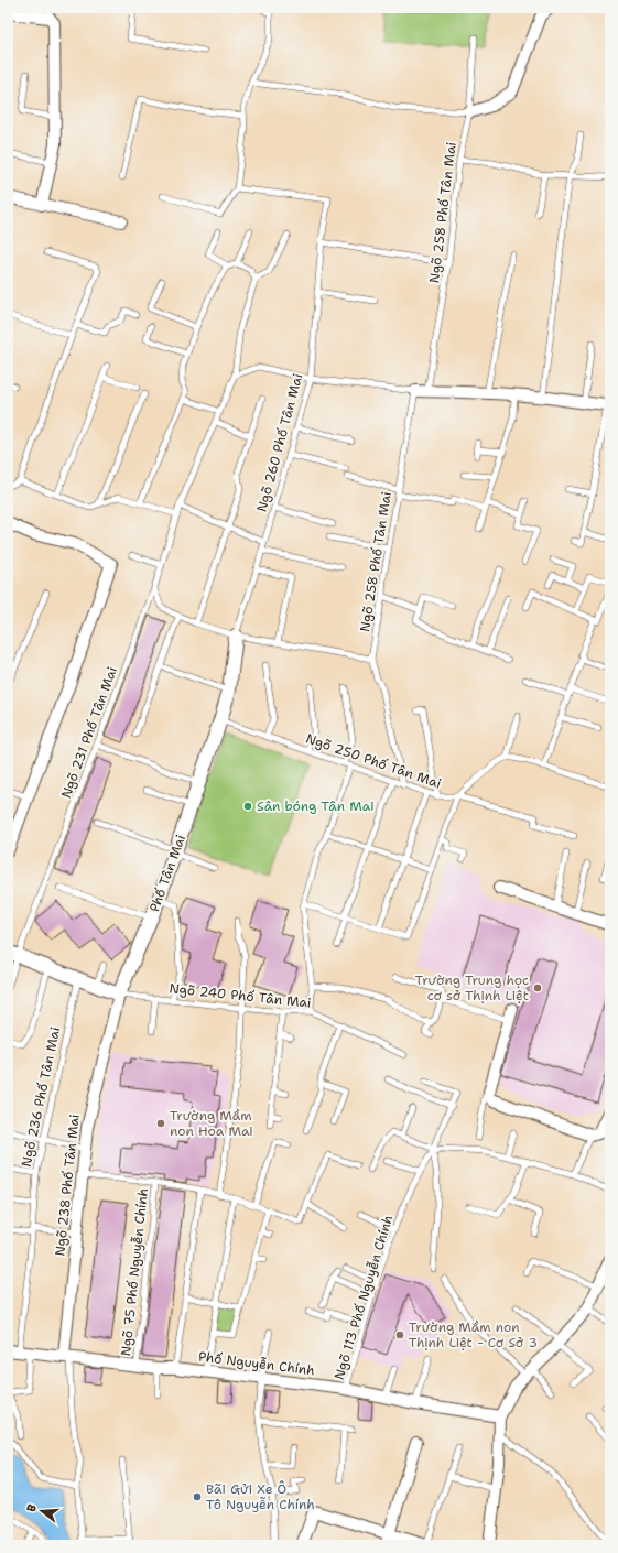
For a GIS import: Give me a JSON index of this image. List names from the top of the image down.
{
  "streets": {
    "street": ["Phố Tân Mai", "Ngõ 238 Phố Tân Mai", "Phố Nguyễn Chính"],
    "lane": [
      "Ngõ 258 Phố Tân Mai",
      "Ngõ 260 Phố Tân Mai",
      "Ngõ 231 Phố Tân Mai",
      "Ngõ 250 Phố Tân Mai",
      "Ngõ 240 Phố Tân Mai",
      "Ngõ 236 Phố Tân Mai",
      "Ngõ 75 Phố Nguyễn Chính",
      "Ngõ 113 Phố Nguyễn Chính"
    ]
  },
  "crossings": [
    ["Ngõ 258 Phố Tân Mai", "Ngõ 250 Phố Tân Mai"],
    ["Ngõ 260 Phố Tân Mai", "Phố Tân Mai"],
    ["Ngõ 250 Phố Tân Mai", "Phố Tân Mai"],
    ["Phố Tân Mai", "Ngõ 240 Phố Tân Mai"],
    ["Phố Tân Mai", "Ngõ 238 Phố Tân Mai"],
    ["Ngõ 240 Phố Tân Mai", "Ngõ 238 Phố Tân Mai"],
    ["Ngõ 236 Phố Tân Mai", "Phố Nguyễn Chính"],
    ["Ngõ 238 Phố Tân Mai", "Phố Nguyễn Chính"],
    ["Ngõ 75 Phố Nguyễn Chính", "Phố Nguyễn Chính"],
    ["Ngõ 113 Phố Nguyễn Chính", "Phố Nguyễn Chính"]
  ],
  "places": [
    "Sân bóng Tân Mai",
    "Trường Trung học cơ sở Thịnh Liệt",
    "Trường Mầm non Hoa Mai",
    "Trường Mầm non Thịnh Liệt - Cơ Sở 3",
    "Bãi Gửi Xe Ô Tô Nguyễn Chính"
  ],
  "north": "left"
}
